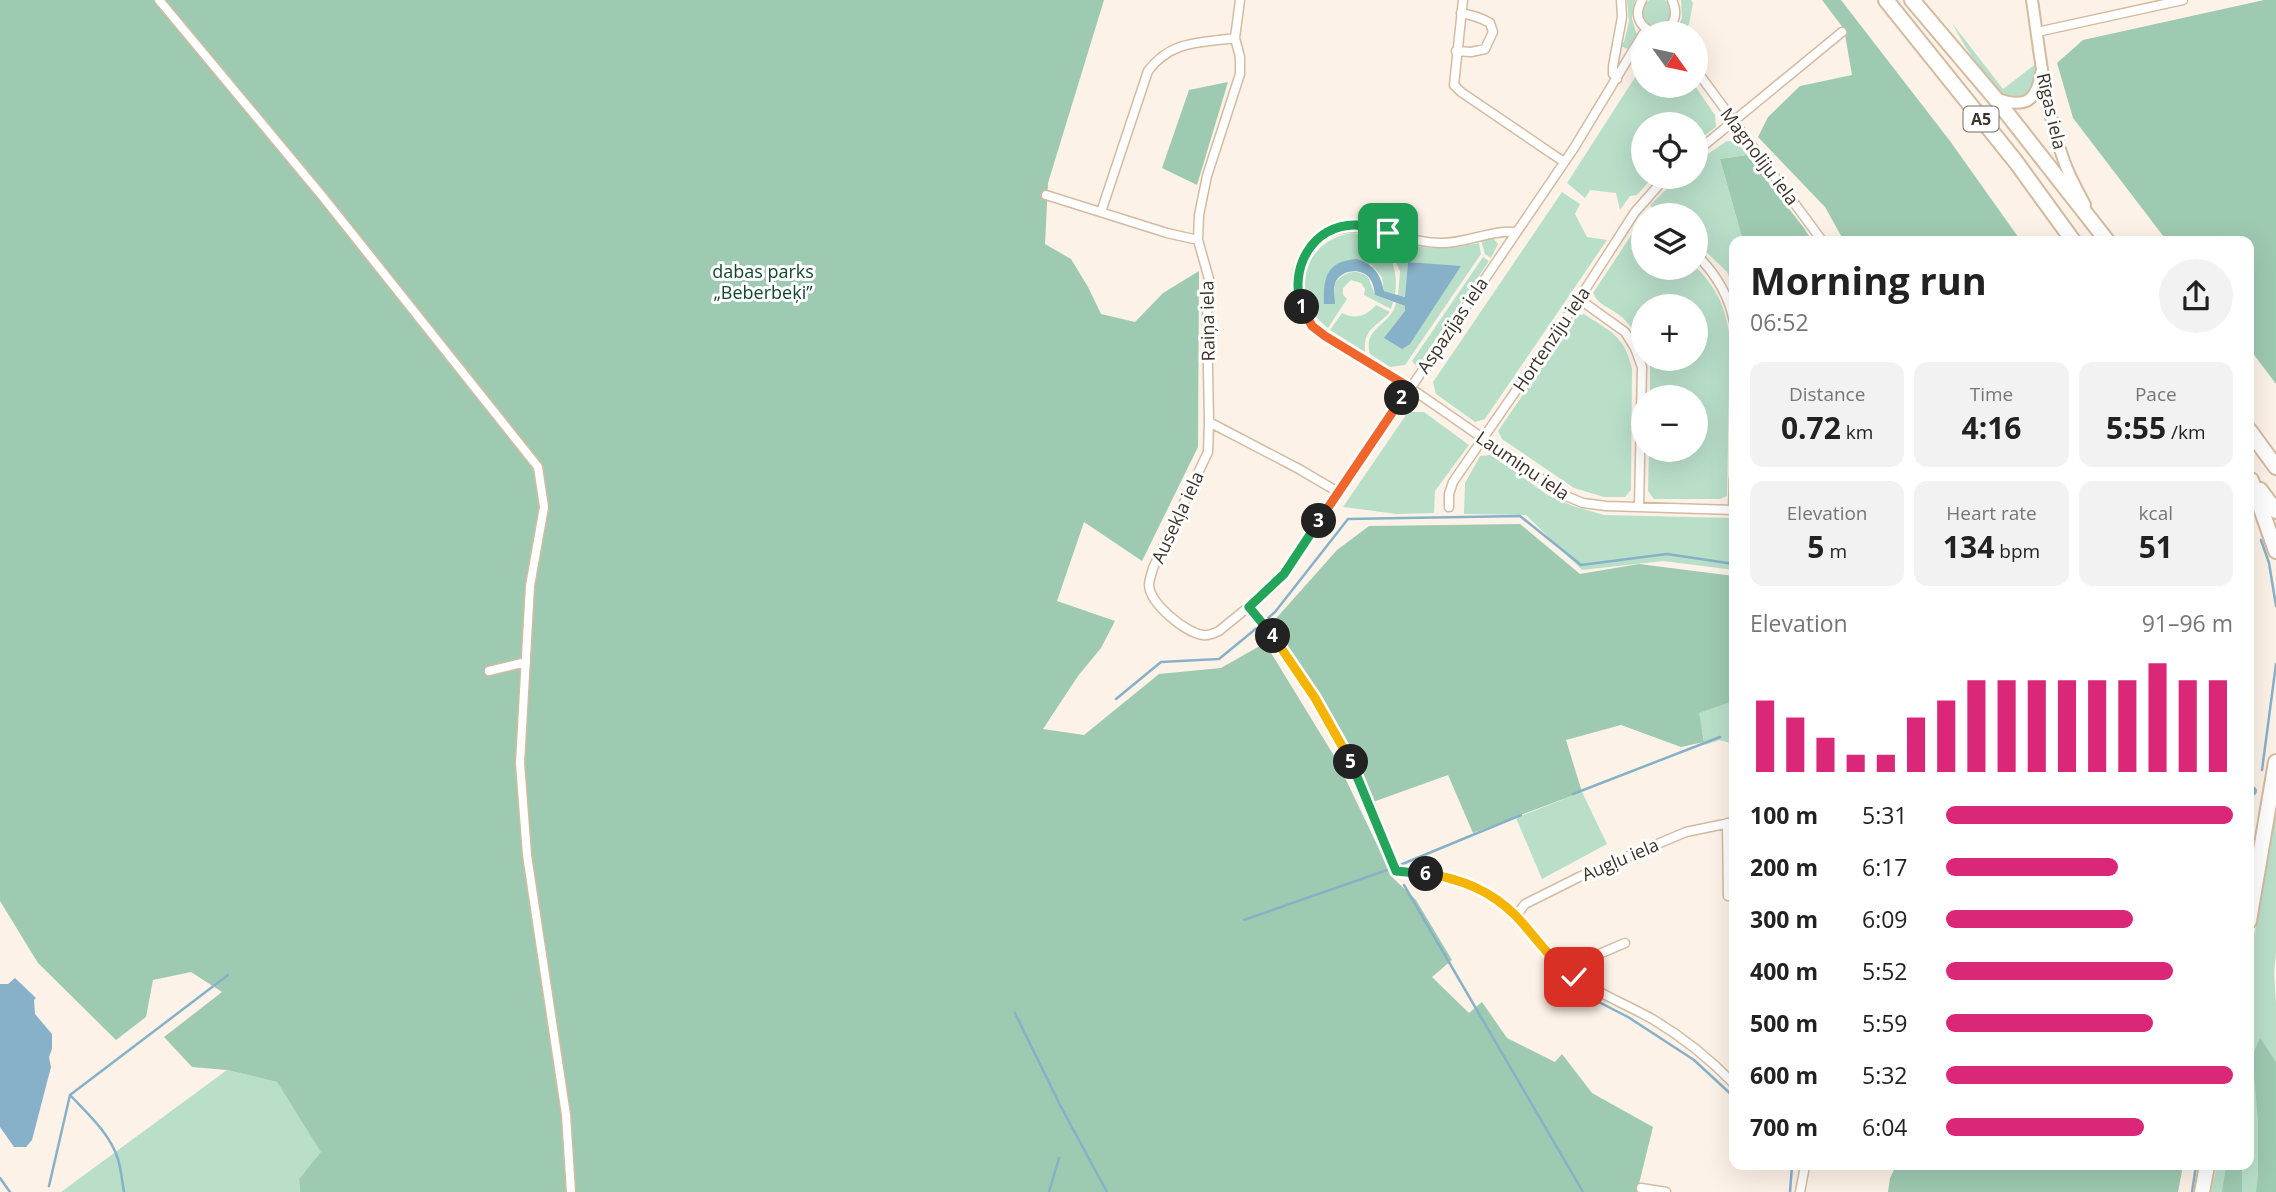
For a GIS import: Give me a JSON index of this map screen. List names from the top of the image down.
{
  "streets": {
    "highway": ["A5"],
    "main road": ["Rīgas iela"],
    "street": [
      "Magnoliju iela",
      "Raiņa iela",
      "Aspazijas iela",
      "Hortenziju iela",
      "Laumiņu iela",
      "Ausekļa iela",
      "Augļu iela"
    ]
  },
  "crossings": [
    ["Rīgas iela", "A5"],
    ["Raiņa iela", "Ausekļa iela"],
    ["Aspazijas iela", "Laumiņu iela"],
    ["Aspazijas iela", "Ausekļa iela"],
    ["Hortenziju iela", "Laumiņu iela"],
    ["Laumiņu iela", "Ausekļa iela"]
  ],
  "parks": ["dabas parks „Beberbeķi”"],
  "north": "bottom right",
  "page": {
    "map_buttons": ["+", "−"],
    "heading": ["Morning run", "06:52"],
    "pins": [
      "1",
      "2",
      "3",
      "4",
      "5",
      "6"
    ],
    "stats": [
      ["Distance", "0.72 km"],
      ["Time", "4:16"],
      ["Pace", "5:55 /km"],
      ["Elevation", "5 m"],
      ["Heart rate", "134 bpm"],
      ["kcal", "51"]
    ],
    "chart": ["Elevation", "91–96 m"],
    "list": [
      {
        "name": "100 m",
        "note": "5:31"
      },
      {
        "name": "200 m",
        "note": "6:17"
      },
      {
        "name": "300 m",
        "note": "6:09"
      },
      {
        "name": "400 m",
        "note": "5:52"
      },
      {
        "name": "500 m",
        "note": "5:59"
      },
      {
        "name": "600 m",
        "note": "5:32"
      },
      {
        "name": "700 m",
        "note": "6:04"
      }
    ]
  }
}
